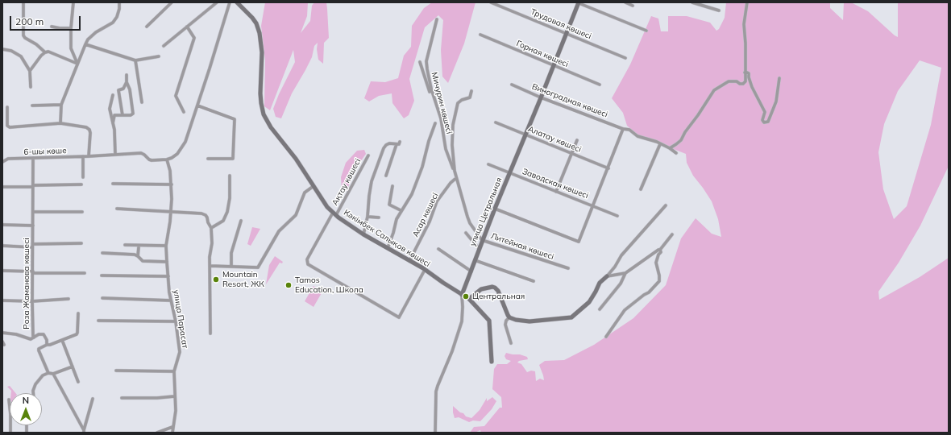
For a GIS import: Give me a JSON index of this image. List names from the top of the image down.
{
  "streets": {
    "street": [
      "Трудовая көшесі",
      "Горная көшесі",
      "Виноградная көшесі",
      "Мичурин көшесі",
      "Алатау көшесі",
      "6-шы көше",
      "Ақтау көшесі",
      "Заводская көшесі",
      "улица Цетральная",
      "Асар көшесі",
      "Кәкімбек Салықов көшесі",
      "Литейная көшесі",
      "Роза Жаманова көшесі",
      "улица Парасат"
    ]
  },
  "crossings": [
    ["Трудовая көшесі", "улица Цетральная"],
    ["Горная көшесі", "улица Цетральная"],
    ["Виноградная көшесі", "улица Цетральная"],
    ["Мичурин көшесі", "Литейная көшесі"],
    ["Алатау көшесі", "улица Цетральная"],
    ["6-шы көше", "Роза Жаманова көшесі"],
    ["6-шы көше", "улица Парасат"],
    ["Ақтау көшесі", "Кәкімбек Салықов көшесі"],
    ["Заводская көшесі", "улица Цетральная"],
    ["улица Цетральная", "Кәкімбек Салықов көшесі"],
    ["улица Цетральная", "Литейная көшесі"],
    ["Асар көшесі", "Кәкімбек Салықов көшесі"],
    ["Асар көшесі", "Литейная көшесі"]
  ],
  "places": ["Mountain Resort, ЖК", "Tamos Education, Школа", "Центральная"],
  "scale_bar": "200 m",
  "north": "top"
}
